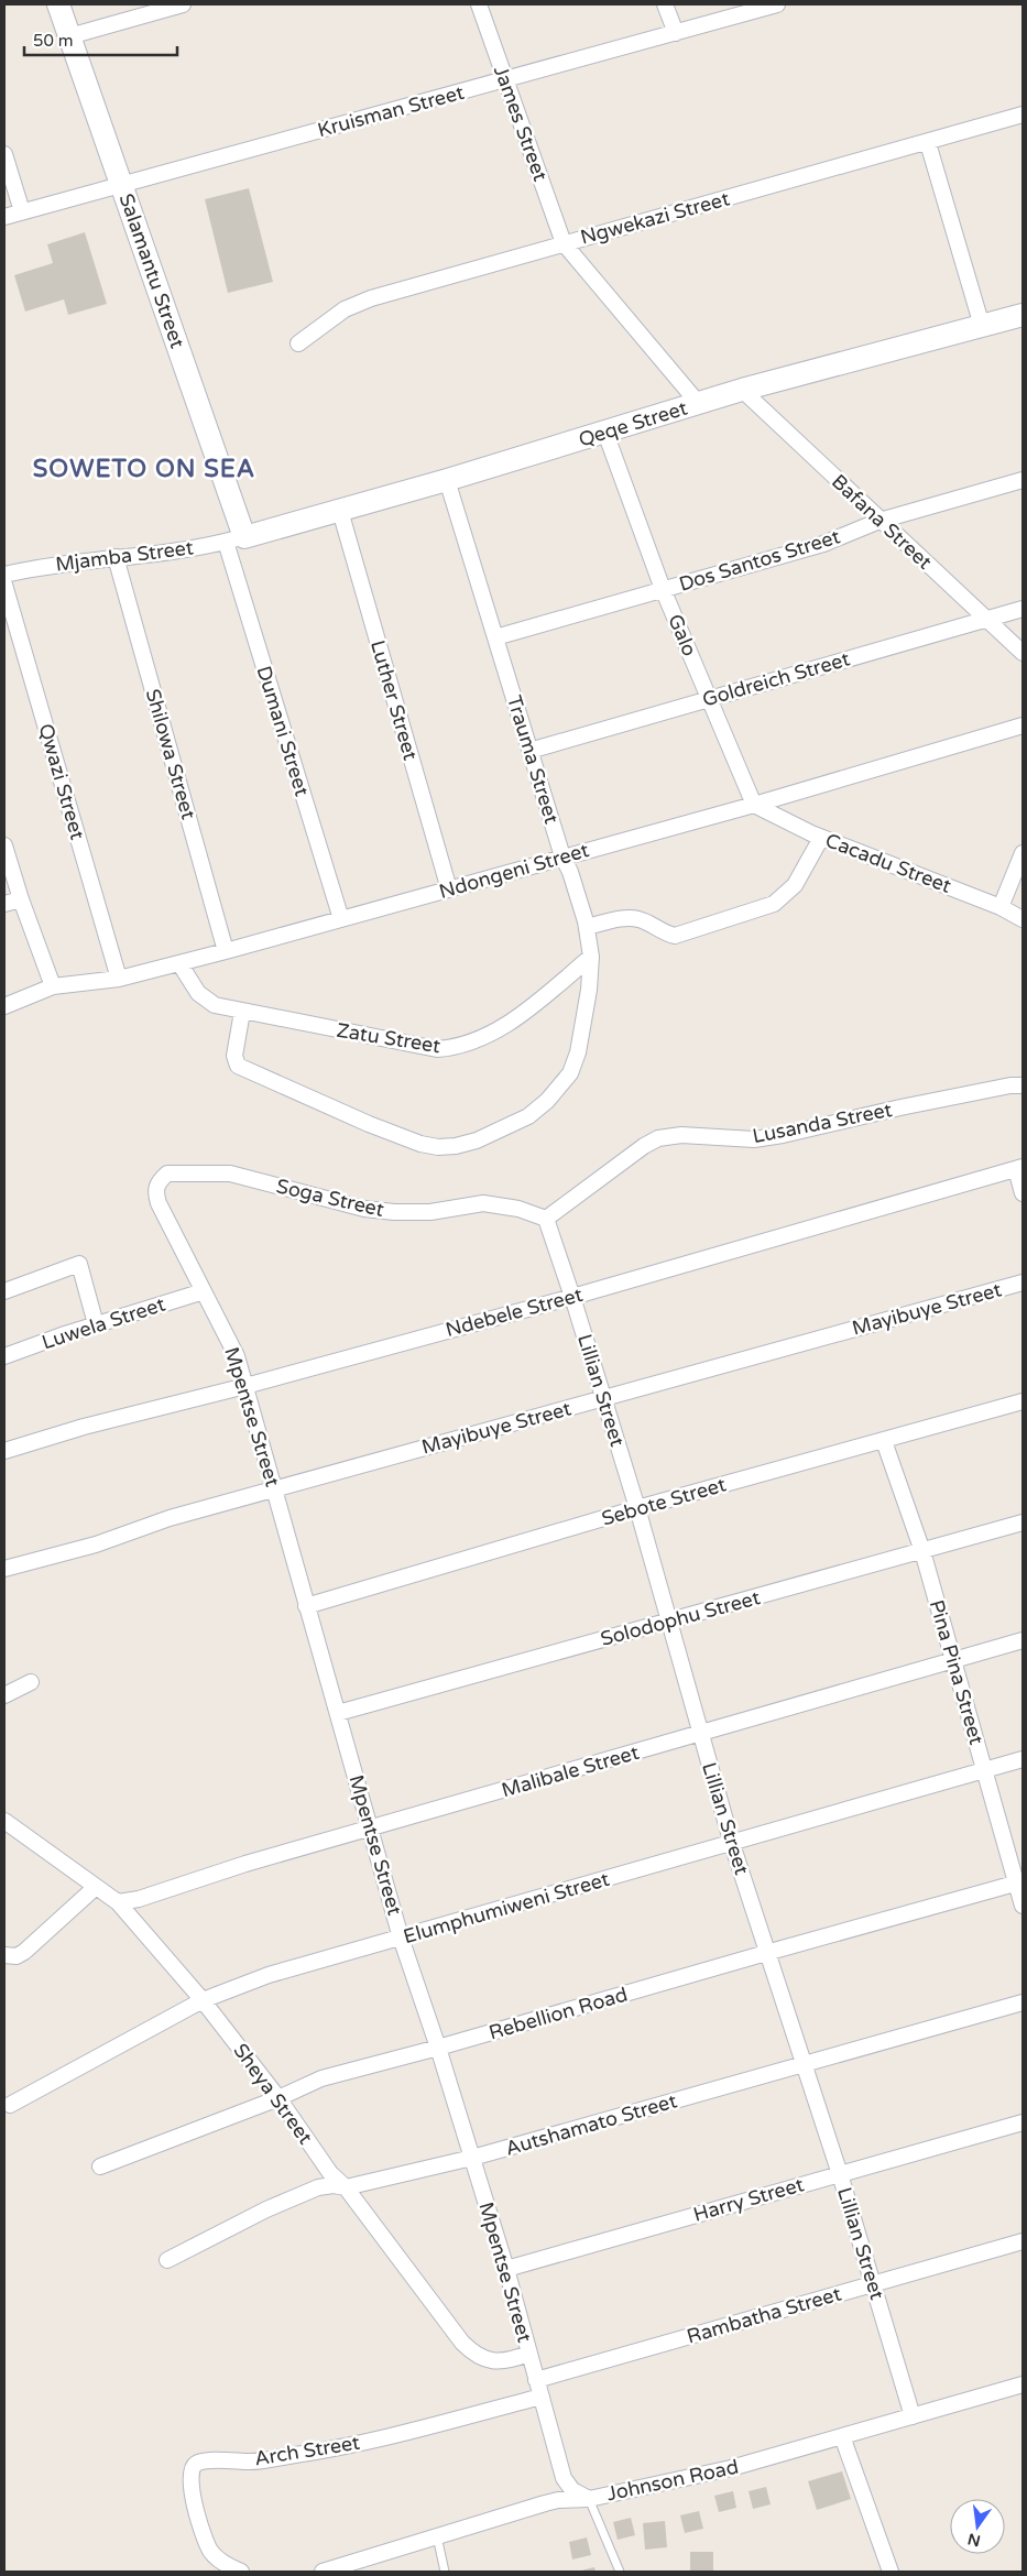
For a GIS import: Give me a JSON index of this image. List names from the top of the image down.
{
  "streets": {
    "street": [
      "Kruisman Street",
      "James Street",
      "Ngwekazi Street",
      "Salamantu Street",
      "Qeqe Street",
      "Bafana Street",
      "Mjamba Street",
      "Dos Santos Street",
      "Galo",
      "Goldreich Street",
      "Luther Street",
      "Dumani Street",
      "Shilowa Street",
      "Trauma Street",
      "Qwazi Street",
      "Cacadu Street",
      "Ndongeni Street",
      "Zatu Street",
      "Lusanda Street",
      "Soga Street",
      "Mayibuye Street",
      "Ndebele Street",
      "Luwela Street",
      "Lillian Street",
      "Mpentse Street",
      "Sebote Street",
      "Solodophu Street",
      "Pina Pina Street",
      "Malibale Street",
      "Elumphumiweni Street",
      "Rebellion Road",
      "Sheya Street",
      "Autshamato Street",
      "Harry Street",
      "Rambatha Street",
      "Arch Street",
      "Johnson Road"
    ]
  },
  "crossings": [
    ["Kruisman Street", "James Street"],
    ["Kruisman Street", "Salamantu Street"],
    ["James Street", "Ngwekazi Street"],
    ["James Street", "Qeqe Street"],
    ["Salamantu Street", "Qeqe Street"],
    ["Salamantu Street", "Mjamba Street"],
    ["Salamantu Street", "Dumani Street"],
    ["Qeqe Street", "Bafana Street"],
    ["Qeqe Street", "Mjamba Street"],
    ["Qeqe Street", "Galo"],
    ["Qeqe Street", "Luther Street"],
    ["Qeqe Street", "Dumani Street"],
    ["Qeqe Street", "Trauma Street"],
    ["Bafana Street", "Dos Santos Street"],
    ["Bafana Street", "Goldreich Street"],
    ["Mjamba Street", "Dumani Street"],
    ["Mjamba Street", "Shilowa Street"],
    ["Dos Santos Street", "Galo"],
    ["Dos Santos Street", "Trauma Street"],
    ["Galo", "Goldreich Street"],
    ["Galo", "Cacadu Street"],
    ["Galo", "Ndongeni Street"],
    ["Goldreich Street", "Trauma Street"],
    ["Luther Street", "Ndongeni Street"],
    ["Dumani Street", "Ndongeni Street"],
    ["Shilowa Street", "Ndongeni Street"],
    ["Trauma Street", "Ndongeni Street"],
    ["Trauma Street", "Zatu Street"],
    ["Qwazi Street", "Ndongeni Street"],
    ["Cacadu Street", "Ndongeni Street"],
    ["Ndongeni Street", "Zatu Street"],
    ["Lusanda Street", "Soga Street"],
    ["Lusanda Street", "Lillian Street"],
    ["Soga Street", "Lillian Street"],
    ["Soga Street", "Mpentse Street"],
    ["Mayibuye Street", "Lillian Street"],
    ["Mayibuye Street", "Mpentse Street"],
    ["Ndebele Street", "Lillian Street"],
    ["Ndebele Street", "Mpentse Street"],
    ["Luwela Street", "Mpentse Street"],
    ["Lillian Street", "Sebote Street"],
    ["Lillian Street", "Solodophu Street"],
    ["Lillian Street", "Malibale Street"],
    ["Lillian Street", "Elumphumiweni Street"],
    ["Lillian Street", "Rebellion Road"],
    ["Lillian Street", "Autshamato Street"],
    ["Lillian Street", "Harry Street"],
    ["Lillian Street", "Rambatha Street"],
    ["Lillian Street", "Johnson Road"],
    ["Mpentse Street", "Sebote Street"],
    ["Mpentse Street", "Solodophu Street"],
    ["Mpentse Street", "Malibale Street"],
    ["Mpentse Street", "Elumphumiweni Street"],
    ["Mpentse Street", "Rebellion Road"],
    ["Mpentse Street", "Sheya Street"],
    ["Mpentse Street", "Autshamato Street"],
    ["Mpentse Street", "Harry Street"],
    ["Mpentse Street", "Rambatha Street"],
    ["Mpentse Street", "Arch Street"],
    ["Mpentse Street", "Johnson Road"],
    ["Sebote Street", "Pina Pina Street"],
    ["Solodophu Street", "Pina Pina Street"],
    ["Pina Pina Street", "Malibale Street"],
    ["Pina Pina Street", "Elumphumiweni Street"],
    ["Pina Pina Street", "Rebellion Road"],
    ["Malibale Street", "Sheya Street"],
    ["Elumphumiweni Street", "Sheya Street"],
    ["Rebellion Road", "Sheya Street"],
    ["Sheya Street", "Autshamato Street"]
  ],
  "districts": ["SOWETO ON SEA"],
  "scale_bar": "50 m",
  "north": "bottom"
}
